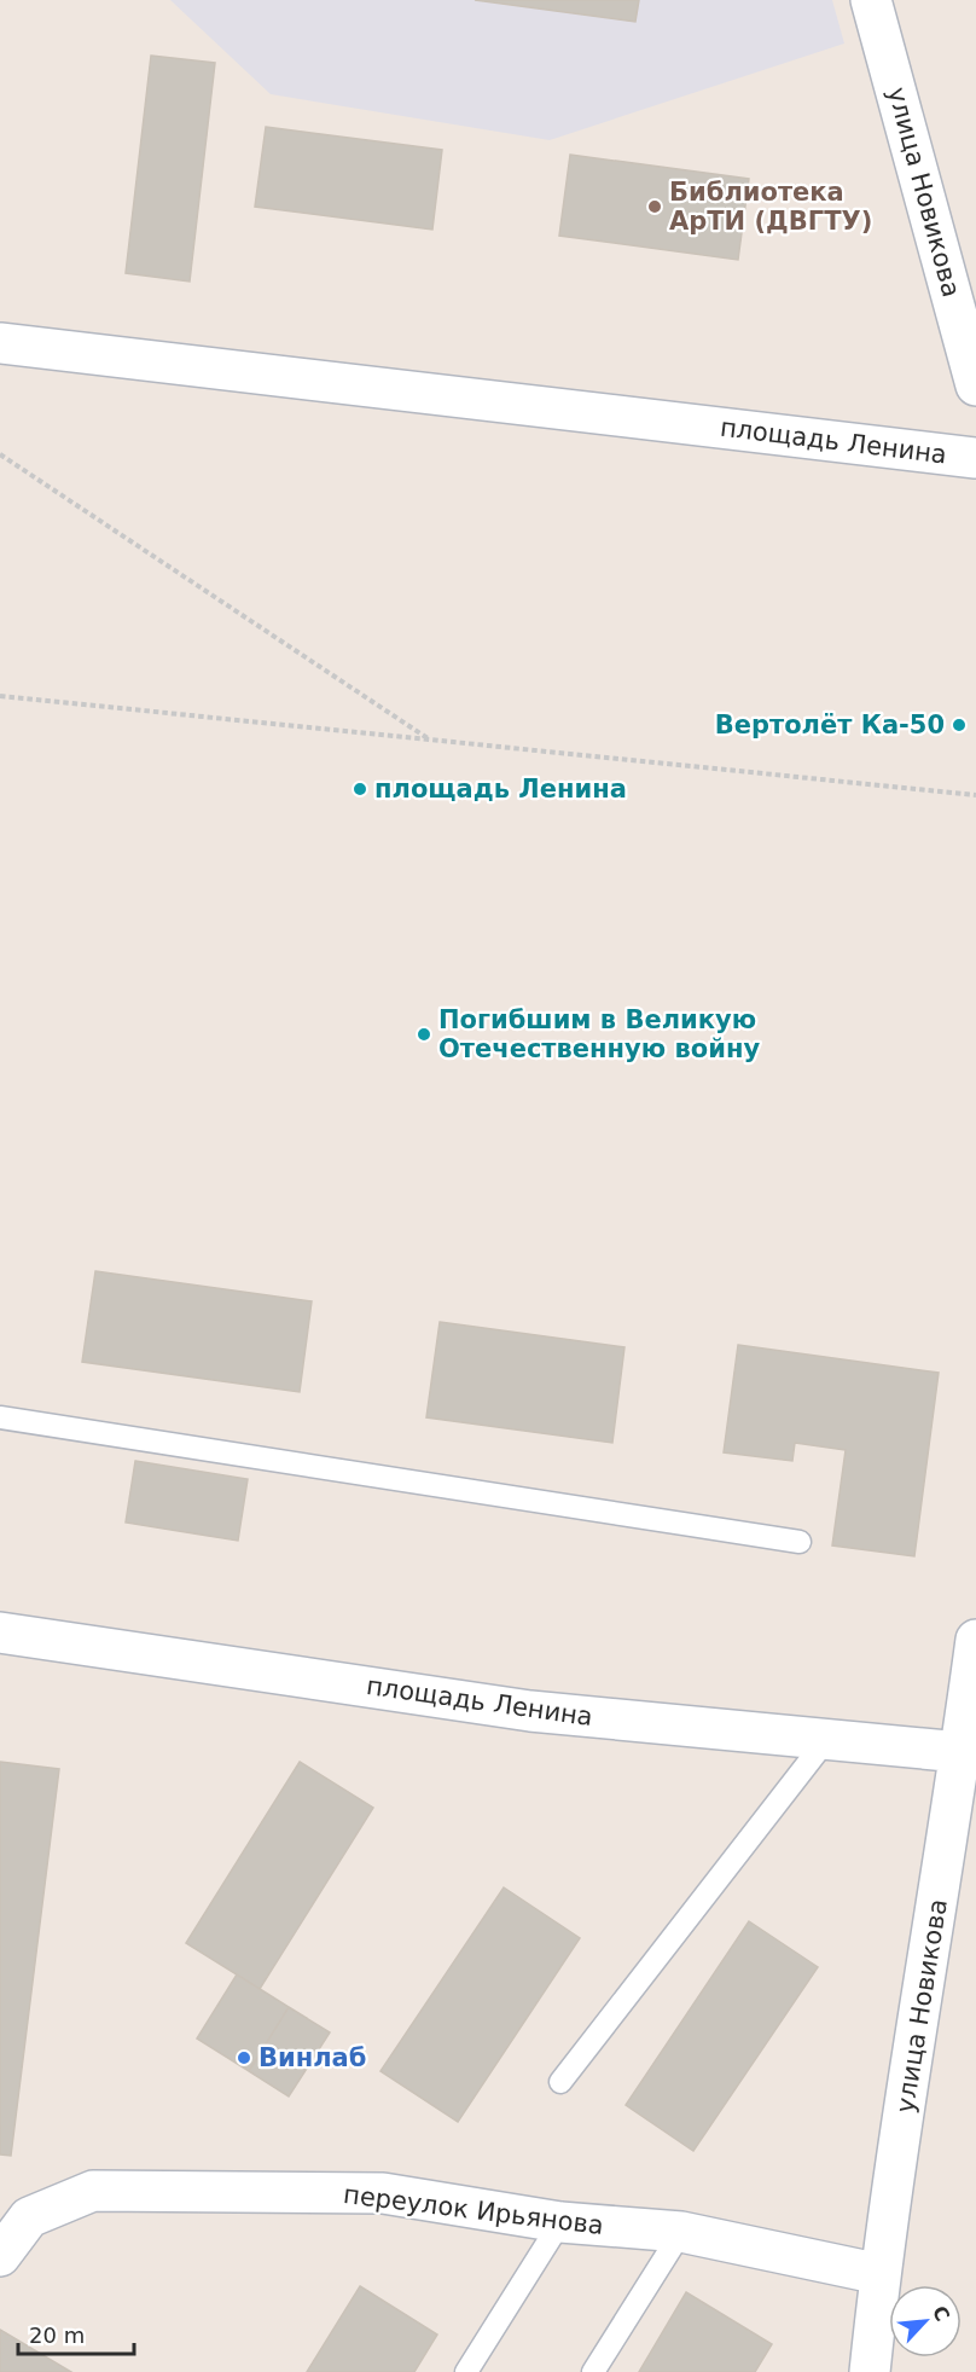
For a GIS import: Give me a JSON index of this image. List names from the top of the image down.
{
  "streets": {
    "street": ["улица Новикова", "площадь Ленина", "переулок Ирьянова"]
  },
  "crossings": [
    ["улица Новикова", "площадь Ленина"],
    ["улица Новикова", "переулок Ирьянова"]
  ],
  "places": [
    "Библиотека АрТИ (ДВГТУ)",
    "Вертолёт Ка-50",
    "площадь Ленина",
    "Погибшим в Великую Отечественную войну",
    "Винлаб"
  ],
  "scale_bar": "20 m",
  "north": "top right"
}
